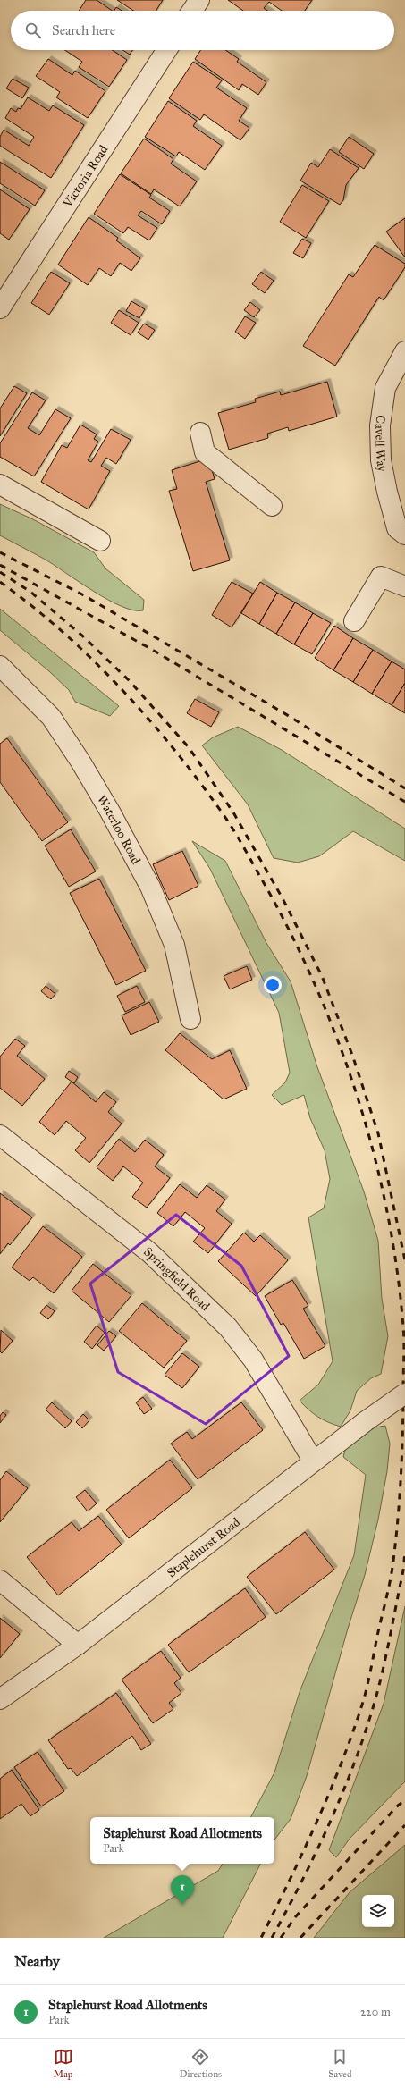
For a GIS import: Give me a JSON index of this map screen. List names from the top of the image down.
{
  "streets": {
    "street": [
      "Victoria Road",
      "Cavell Way",
      "Waterloo Road",
      "Springfield Road",
      "Staplehurst Road"
    ]
  },
  "crossings": [
    ["Springfield Road", "Staplehurst Road"]
  ],
  "page": {
    "search": "Search here",
    "popup": ["Staplehurst Road Allotments", "Park"],
    "pins": "1",
    "heading": "Nearby",
    "list": [
      {
        "mark": "1",
        "name": "Staplehurst Road Allotments",
        "note": "Park",
        "value": "220 m"
      }
    ],
    "nav": ["Map", "Directions", "Saved"]
  }
}
